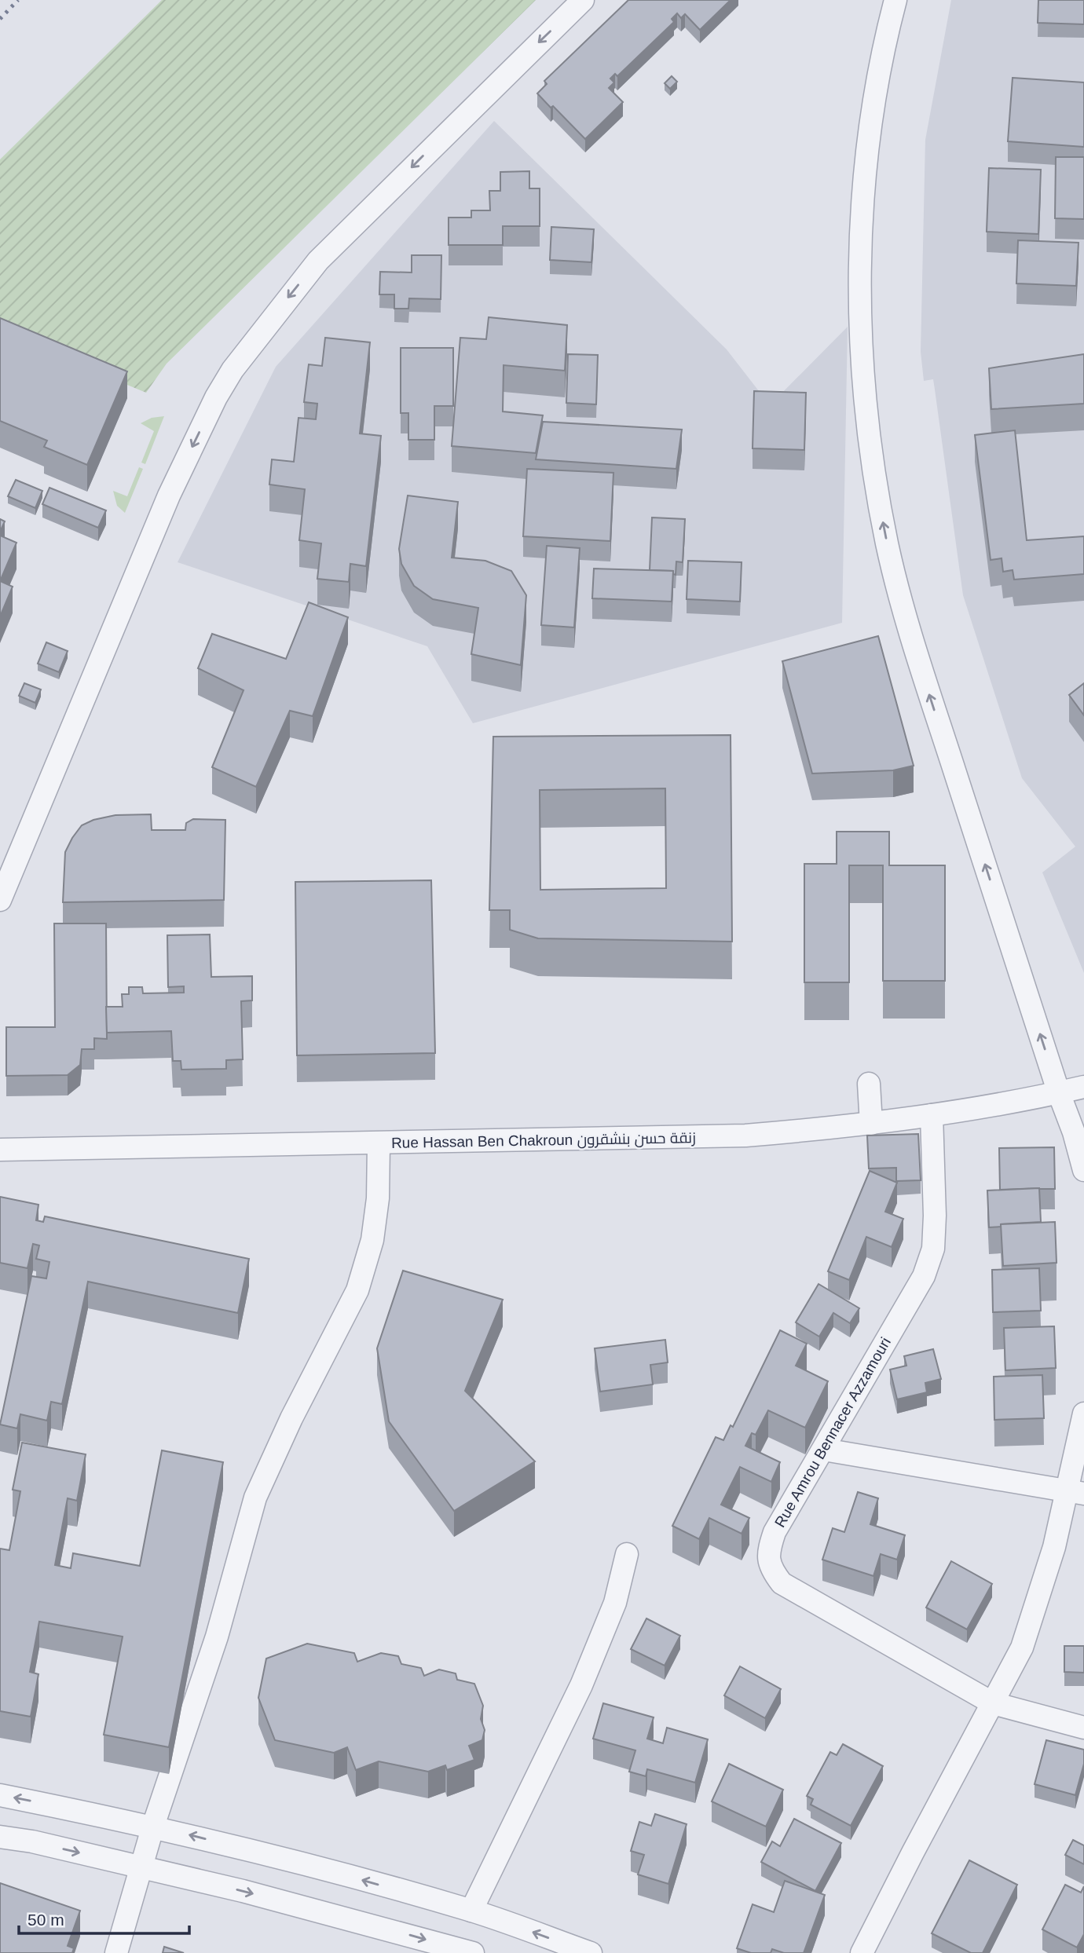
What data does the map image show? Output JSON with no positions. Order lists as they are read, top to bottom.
{
  "streets": {
    "street": ["Rue Hassan Ben Chakroun زنقة حسن بنشقرون", "Rue Amrou Bennacer Azzamouri"]
  },
  "crossings": [
    ["Rue Hassan Ben Chakroun زنقة حسن بنشقرون", "Rue Amrou Bennacer Azzamouri"]
  ],
  "scale_bar": "50 m"
}
